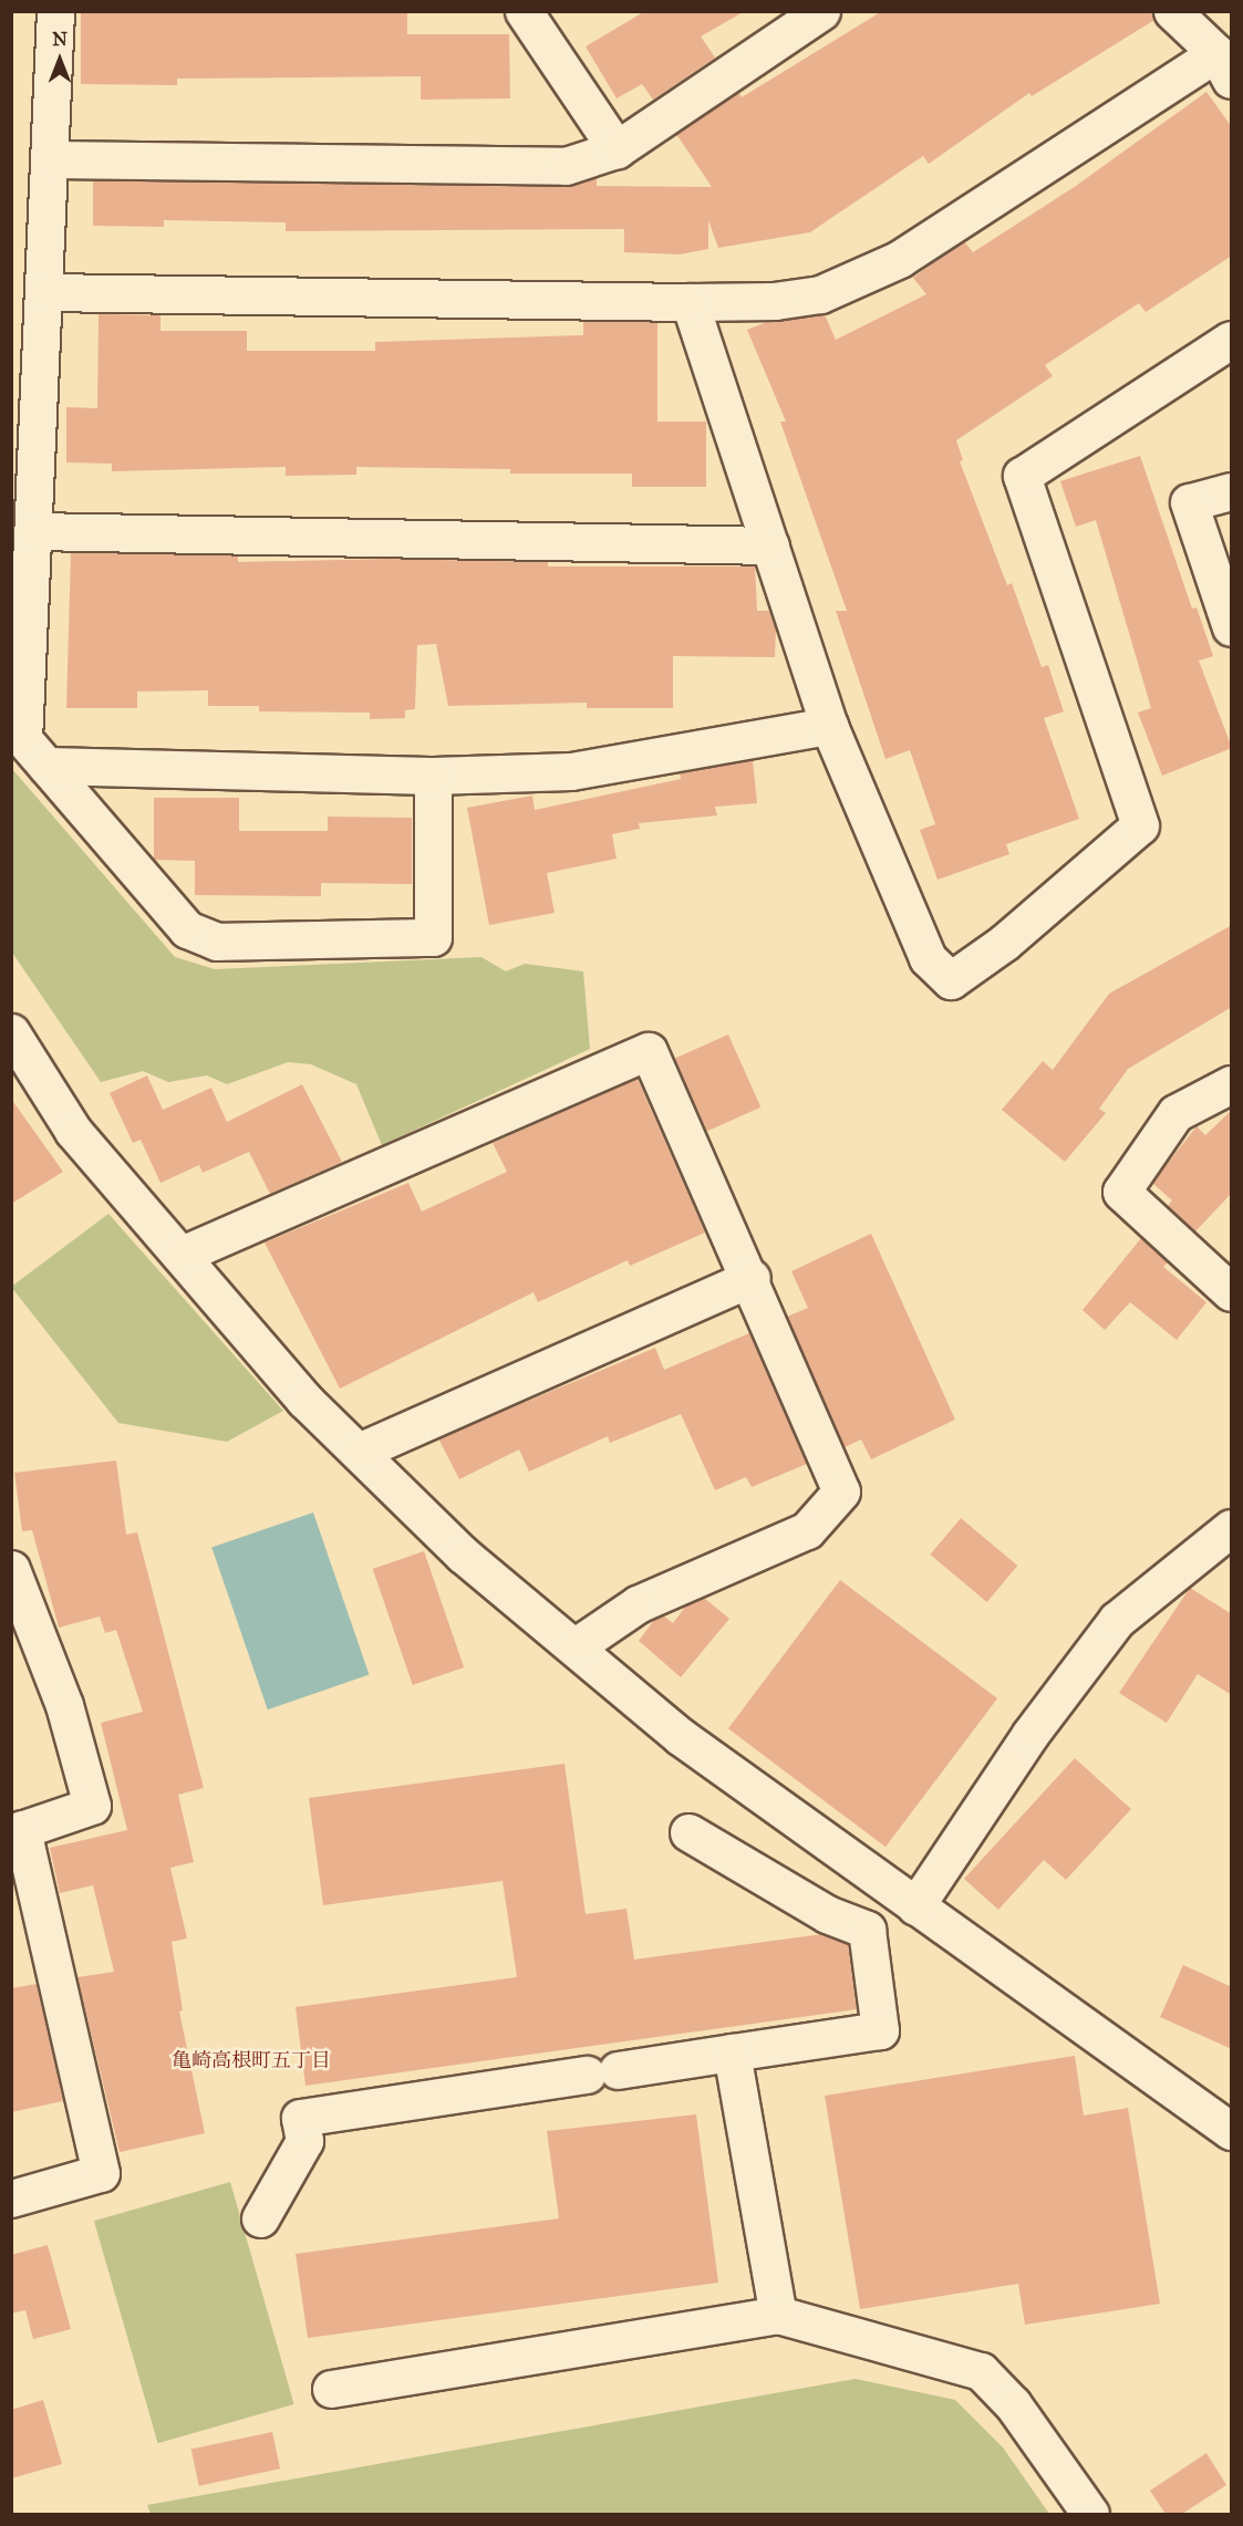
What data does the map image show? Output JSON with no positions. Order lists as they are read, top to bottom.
{
  "districts": ["亀崎高根町五丁目"],
  "north": "top"
}
